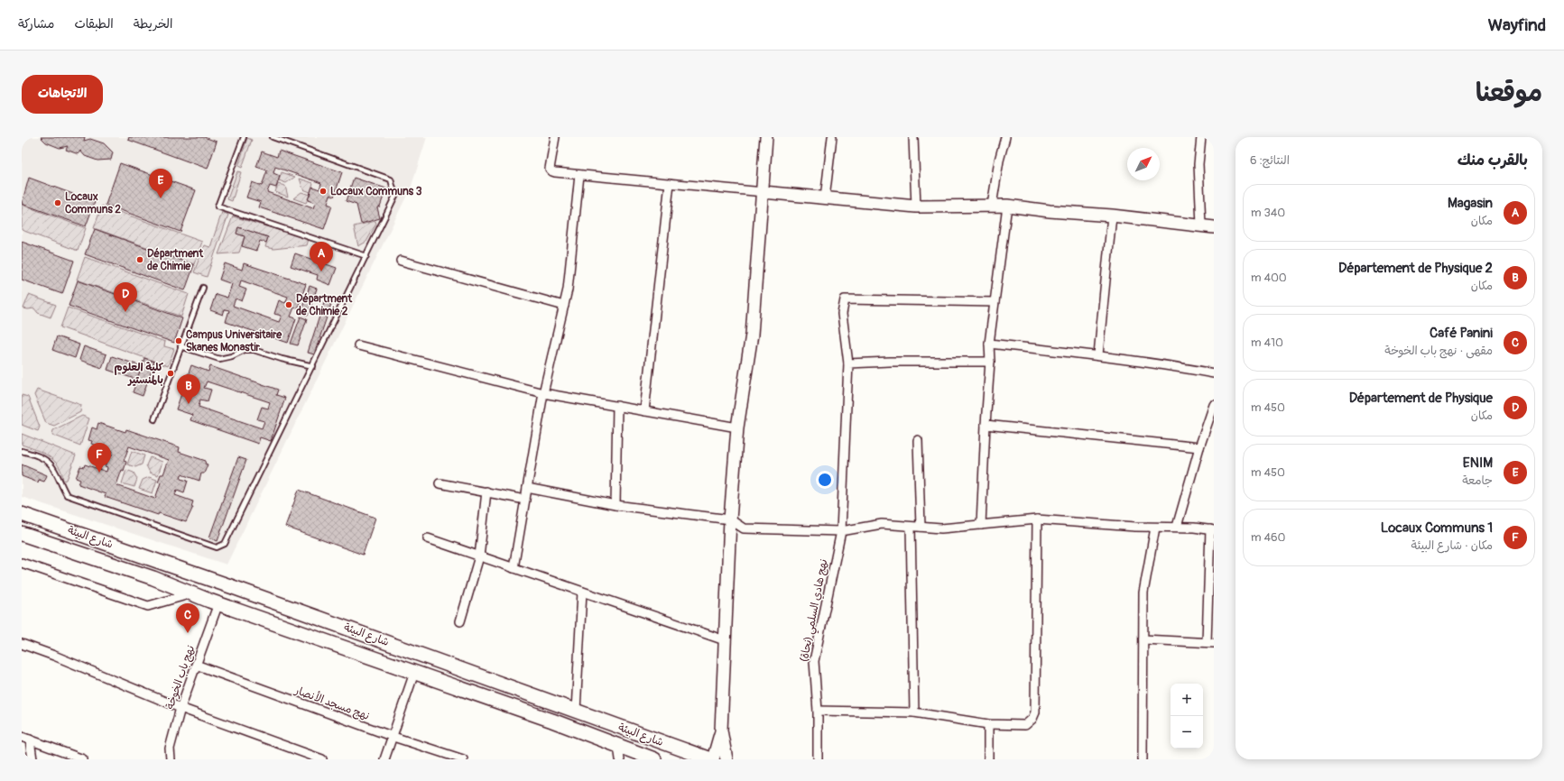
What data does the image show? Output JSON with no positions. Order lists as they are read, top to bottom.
{
  "streets": {
    "main road": ["شارع البيئة"],
    "street": ["نهج هادي السلمي (نحاة)", "نهج باب الخوخة", "نهج مسجد الأنصار"]
  },
  "crossings": [
    ["شارع البيئة", "نهج باب الخوخة"],
    ["نهج باب الخوخة", "نهج مسجد الأنصار"]
  ],
  "places": [
    "Locaux Communs 3",
    "Locaux Communs 2",
    "Départment de Chimie",
    "Départment de Chimie 2",
    "Campus Universitaire Skanes Monastir",
    "كلية العلوم بالمنستير"
  ],
  "north": "top right",
  "page": {
    "header": "Wayfind",
    "nav": ["الخريطة", "الطبقات", "مشاركة"],
    "title": "موقعنا",
    "buttons": "الاتجاهات",
    "heading": ["بالقرب منك", "النتائج: 6"],
    "pins": [
      "E",
      "A",
      "D",
      "B",
      "F",
      "C"
    ],
    "list": [
      {
        "mark": "A",
        "name": "Magasin",
        "note": "مكان",
        "value": "340 m"
      },
      {
        "mark": "B",
        "name": "Département de Physique 2",
        "note": "مكان",
        "value": "400 m"
      },
      {
        "mark": "C",
        "name": "Café Panini",
        "note": "مقهى · نهج باب الخوخة",
        "value": "410 m"
      },
      {
        "mark": "D",
        "name": "Département de Physique",
        "note": "مكان",
        "value": "450 m"
      },
      {
        "mark": "E",
        "name": "ENIM",
        "note": "جامعة",
        "value": "450 m"
      },
      {
        "mark": "F",
        "name": "Locaux Communs 1",
        "note": "مكان · شارع البيئة",
        "value": "460 m"
      }
    ],
    "map_buttons": ["+", "−"]
  }
}
